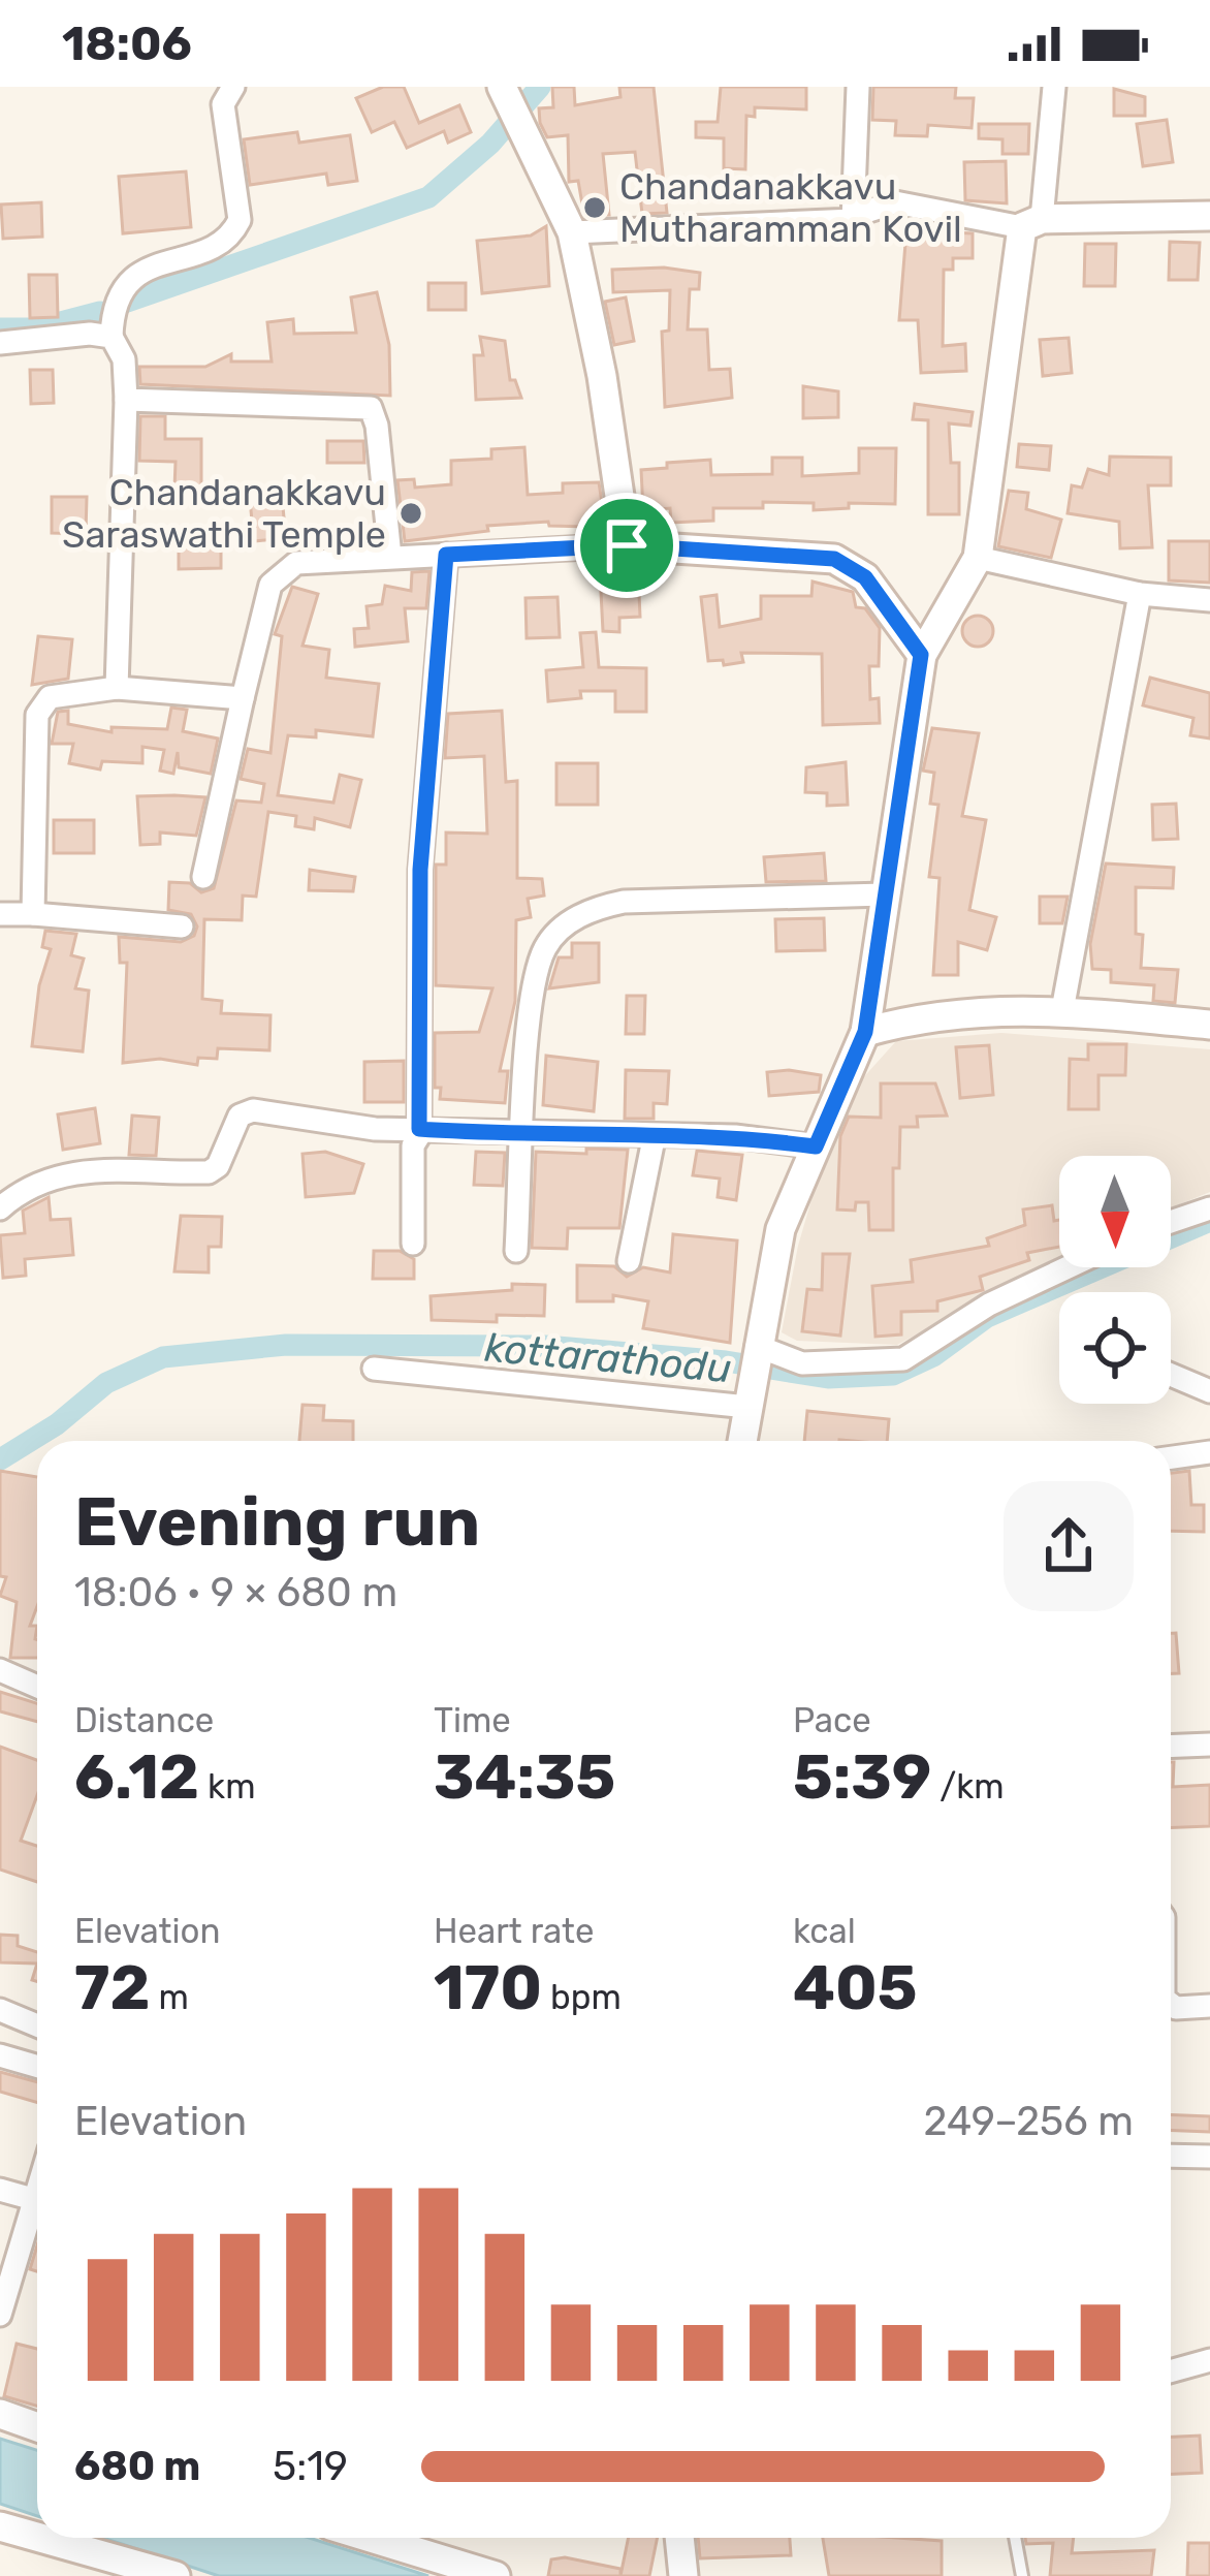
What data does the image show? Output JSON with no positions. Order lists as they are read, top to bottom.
{
  "water": ["kottarathodu"],
  "places": ["Chandanakkavu Mutharamman Kovil", "Chandanakkavu Saraswathi Temple"],
  "north": "bottom",
  "page": {
    "status": "18:06",
    "heading": ["Evening run", "18:06 · 9 × 680 m"],
    "stats": [
      ["Distance", "6.12 km"],
      ["Time", "34:35"],
      ["Pace", "5:39 /km"],
      ["Elevation", "72 m"],
      ["Heart rate", "170 bpm"],
      ["kcal", "405"]
    ],
    "chart": ["Elevation", "249–256 m"],
    "list": [
      {
        "name": "680 m",
        "note": "5:19"
      }
    ]
  }
}
